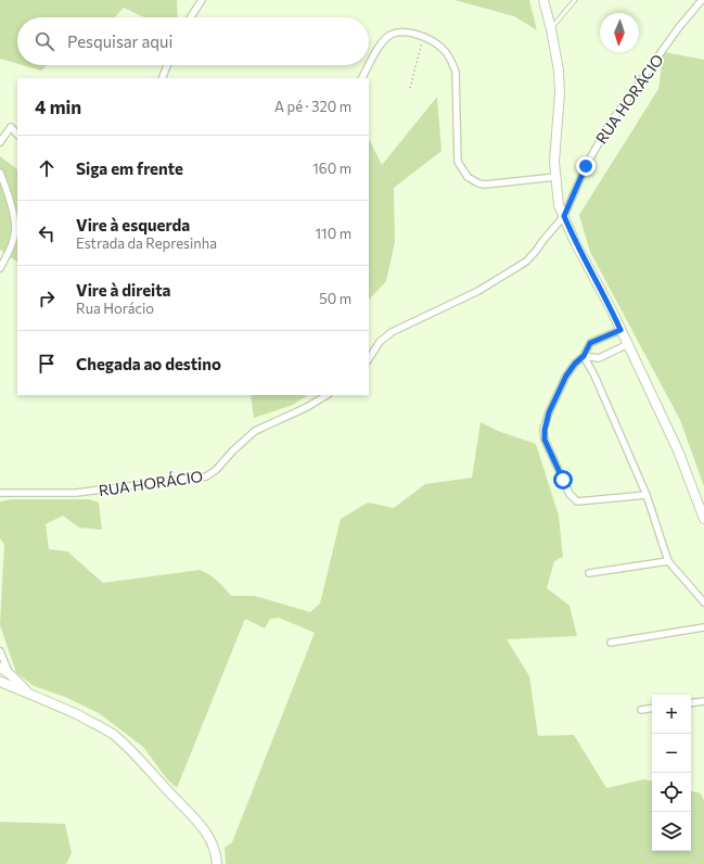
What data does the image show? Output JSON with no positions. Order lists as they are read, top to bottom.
{
  "streets": {
    "street": ["RUA HORÁCIO"]
  },
  "north": "bottom",
  "page": {
    "search": "Pesquisar aqui",
    "heading": ["4 min", "A pé · 320 m"],
    "list": [
      ["Siga em frente", "160 m"],
      ["Vire à esquerda", "Estrada da Represinha", "110 m"],
      ["Vire à direita", "Rua Horácio", "50 m"],
      "Chegada ao destino"
    ],
    "map_buttons": ["+", "−"]
  }
}
